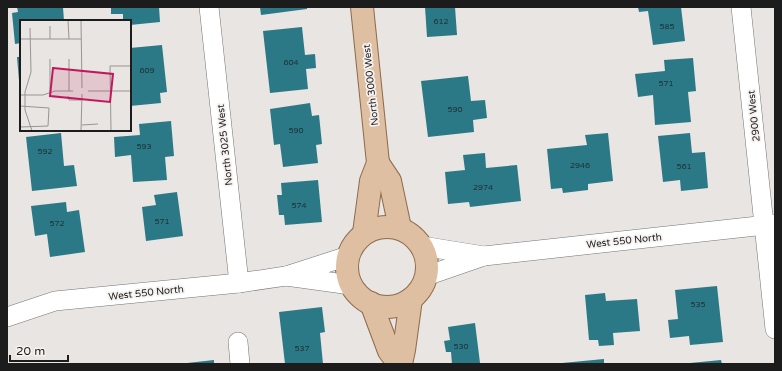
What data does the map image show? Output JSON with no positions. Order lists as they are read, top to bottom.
{
  "streets": {
    "main road": ["North 3000 West"],
    "street": ["2900 West", "North 3025 West", "West 550 North"]
  },
  "crossings": [
    ["North 3000 West", "West 550 North"],
    ["2900 West", "West 550 North"],
    ["North 3025 West", "West 550 North"]
  ],
  "house_numbers": [
    "612",
    "585",
    "604",
    "609",
    "571",
    "590",
    "590",
    "593",
    "592",
    "2946",
    "561",
    "2974",
    "574",
    "571",
    "572",
    "535",
    "530",
    "537"
  ],
  "scale_bar": "20 m"
}
